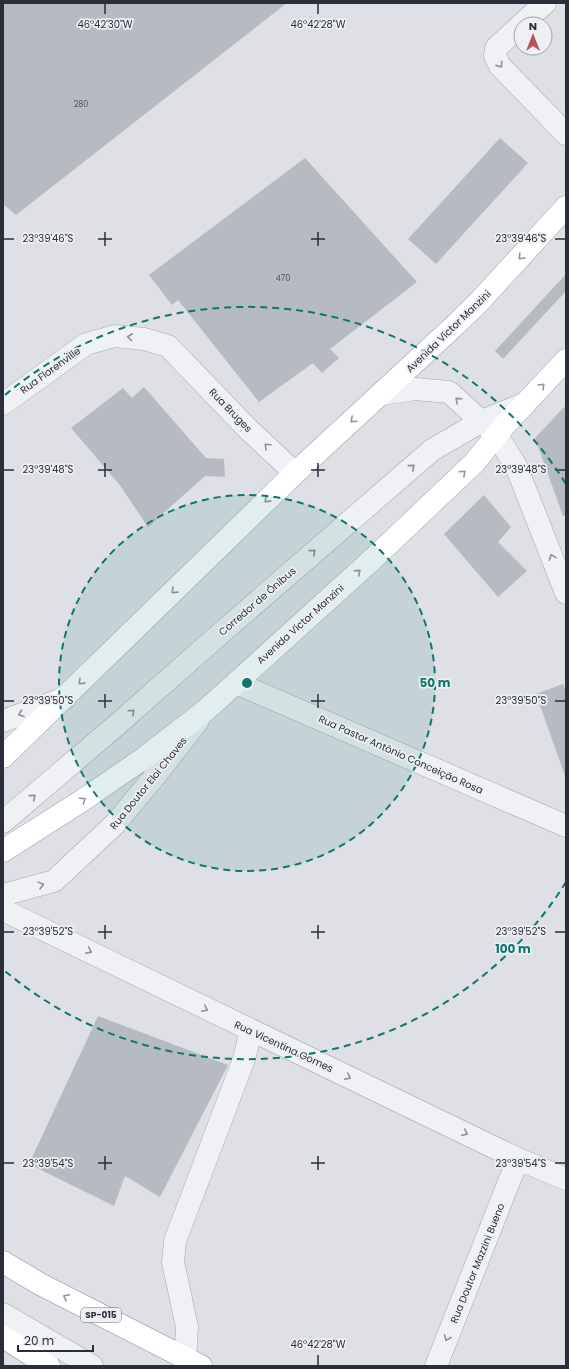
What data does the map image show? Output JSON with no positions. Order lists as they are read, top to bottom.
{
  "streets": {
    "main road": ["Avenida Víctor Manzini", "SP-015"],
    "street": [
      "Rua Florenville",
      "Rua Bruges",
      "Corredor de Ônibus",
      "Rua Pastor Antônio Conceição Rosa",
      "Rua Doutor Eloi Chaves",
      "Rua Vicentina Gomes",
      "Rua Doutor Mazzini Bueno"
    ]
  },
  "crossings": [
    ["Avenida Víctor Manzini", "Rua Bruges"],
    ["Avenida Víctor Manzini", "Corredor de Ônibus"],
    ["Avenida Víctor Manzini", "Rua Pastor Antônio Conceição Rosa"],
    ["Avenida Víctor Manzini", "Rua Doutor Eloi Chaves"],
    ["Rua Florenville", "Rua Bruges"],
    ["Rua Vicentina Gomes", "Rua Doutor Mazzini Bueno"]
  ],
  "one_way": [
    "Rua Florenville",
    "Rua Bruges",
    "Corredor de Ônibus",
    "Rua Doutor Eloi Chaves",
    "Rua Vicentina Gomes",
    "Rua Doutor Mazzini Bueno"
  ],
  "house_numbers": ["280", "470"],
  "scale_bar": "20 m",
  "north": "top",
  "coordinates": [
    "46°42'30\"W",
    "46°42'28\"W",
    "23°39'46\"S",
    "23°39'48\"S",
    "23°39'50\"S",
    "23°39'52\"S",
    "23°39'54\"S"
  ],
  "rings": ["50 m", "100 m"]
}
